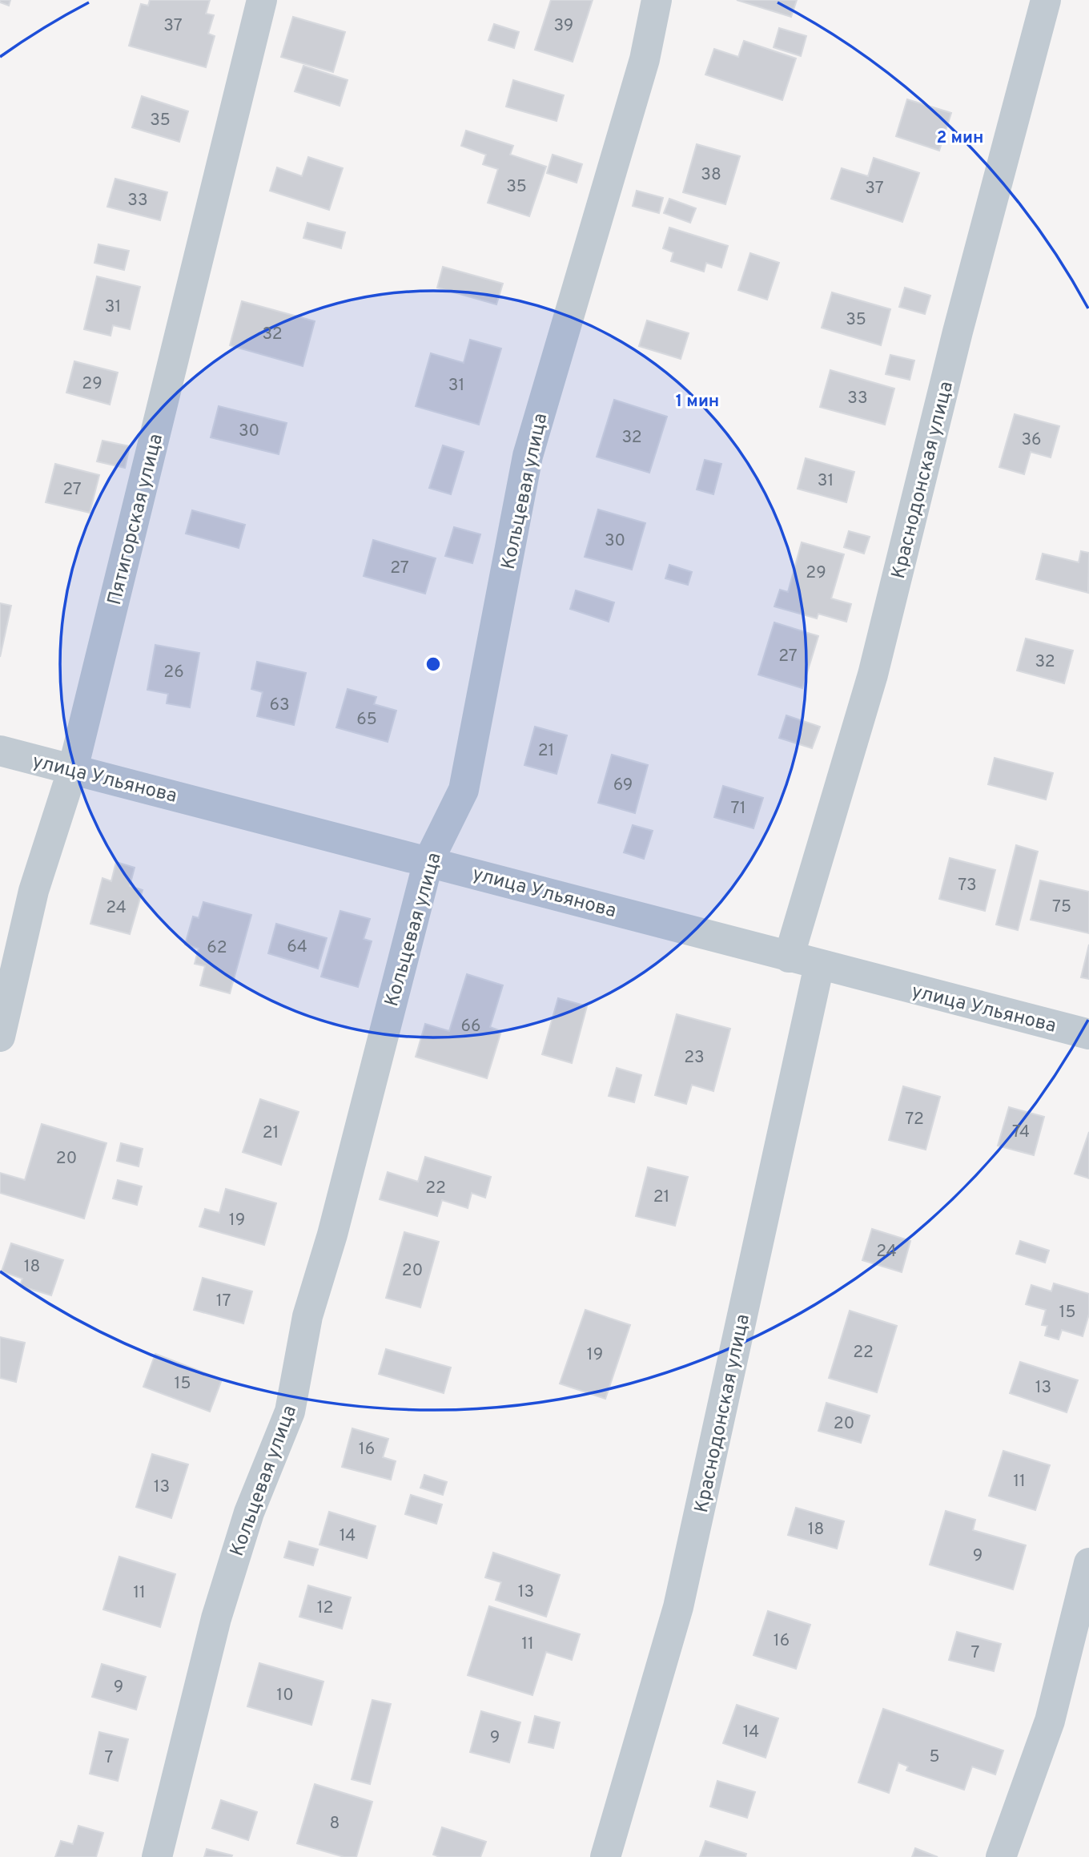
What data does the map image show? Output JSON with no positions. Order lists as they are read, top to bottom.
{
  "streets": {
    "street": [
      "Краснодонская улица",
      "Кольцевая улица",
      "Пятигорская улица",
      "улица Ульянова"
    ]
  },
  "crossings": [
    ["Краснодонская улица", "улица Ульянова"],
    ["Кольцевая улица", "улица Ульянова"],
    ["Пятигорская улица", "улица Ульянова"]
  ],
  "house_numbers": [
    "37",
    "39",
    "35",
    "38",
    "35",
    "37",
    "33",
    "31",
    "35",
    "32",
    "29",
    "31",
    "33",
    "30",
    "32",
    "36",
    "31",
    "27",
    "30",
    "27",
    "29",
    "27",
    "32",
    "26",
    "63",
    "65",
    "21",
    "69",
    "71",
    "73",
    "75",
    "24",
    "64",
    "62",
    "66",
    "23",
    "72",
    "74",
    "21",
    "20",
    "22",
    "21",
    "19",
    "24",
    "18",
    "20",
    "17",
    "15",
    "22",
    "19",
    "15",
    "13",
    "20",
    "16",
    "11",
    "13",
    "18",
    "14",
    "9",
    "13",
    "11",
    "12",
    "16",
    "11",
    "7",
    "9",
    "10",
    "14",
    "9",
    "5",
    "7",
    "8"
  ],
  "rings": ["2 мин", "1 мин"]
}
